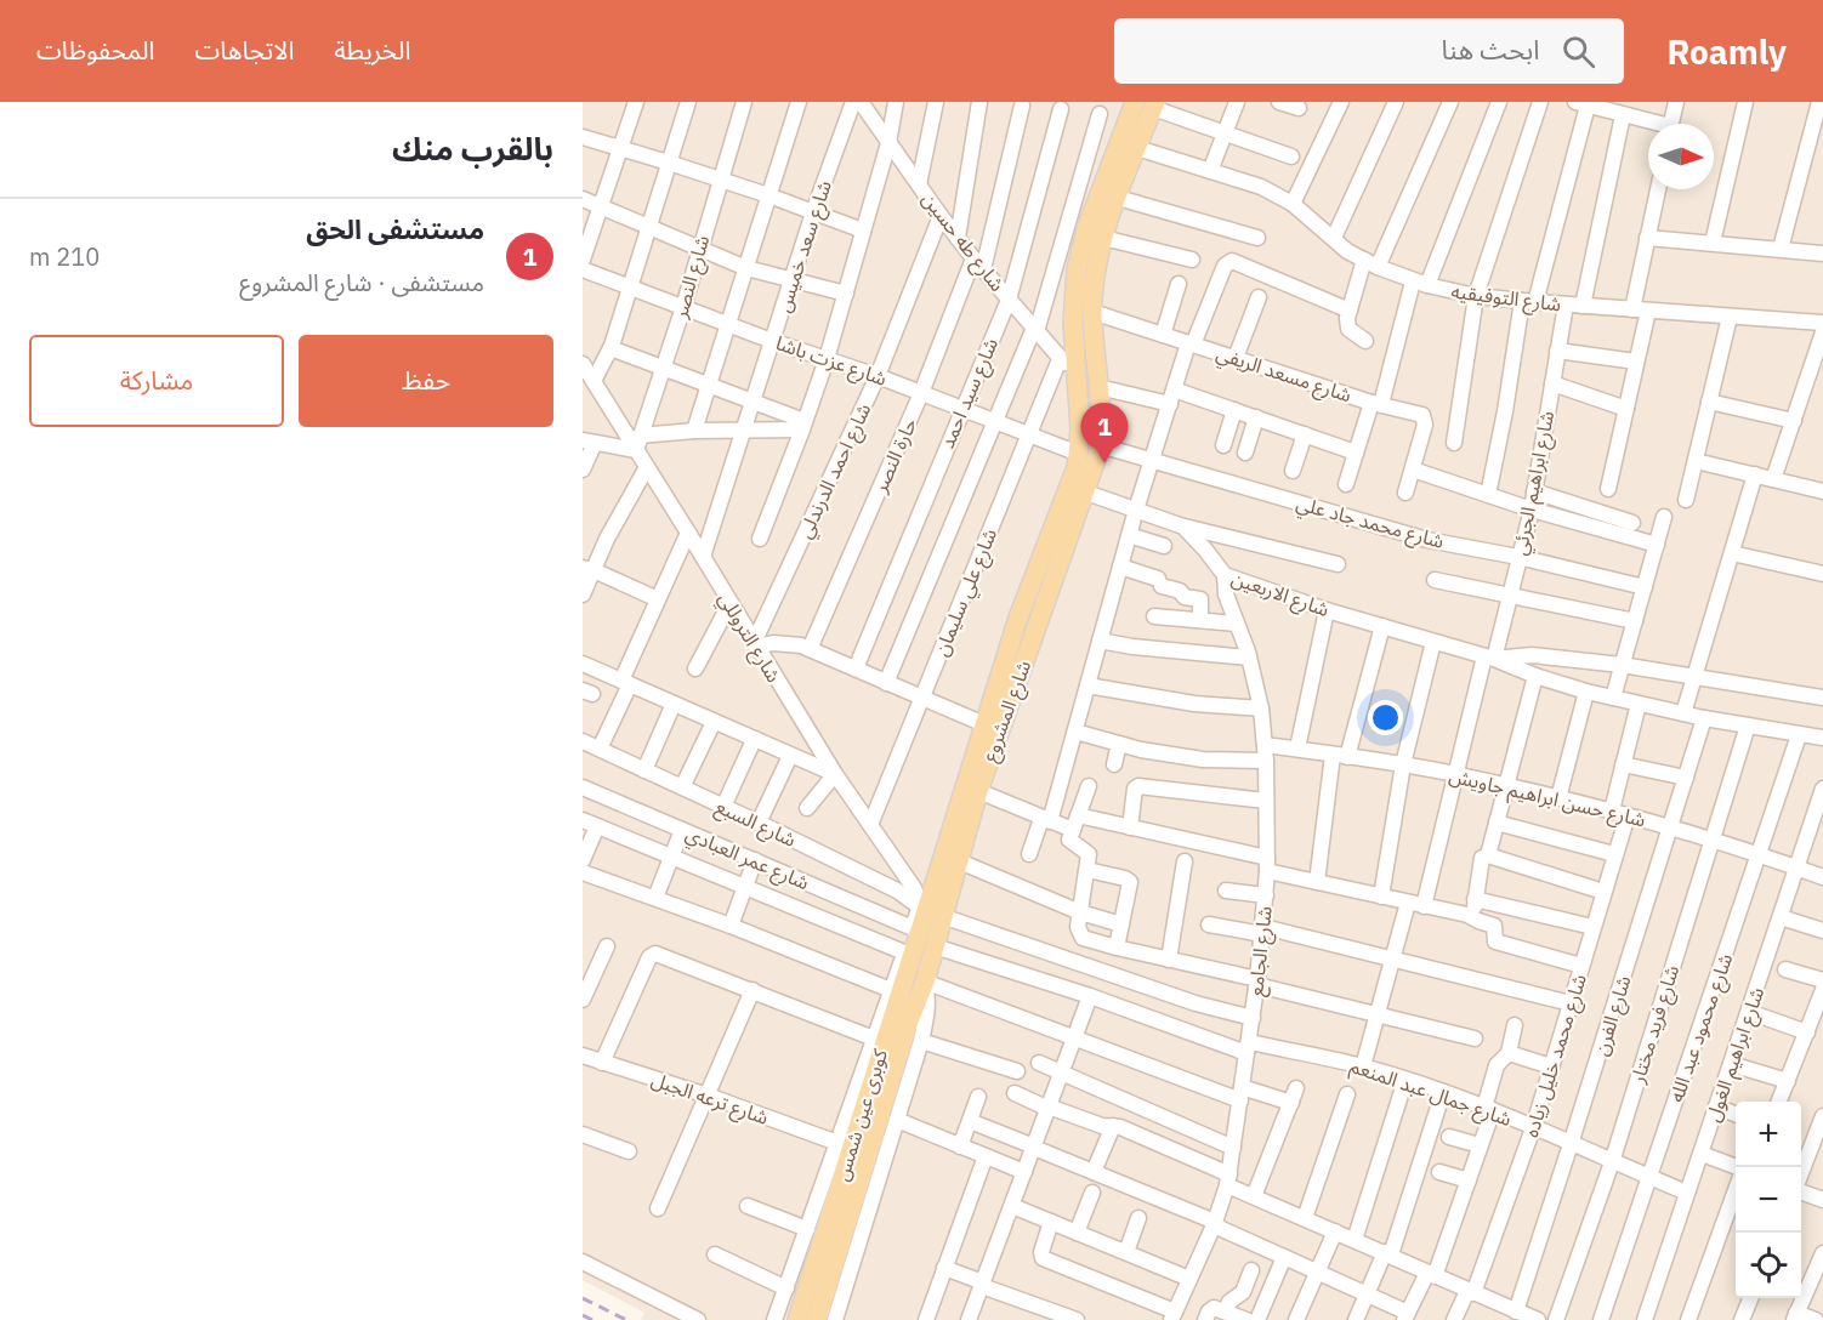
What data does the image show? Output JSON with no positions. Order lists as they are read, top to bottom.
{
  "streets": {
    "main road": ["شارع المشروع", "كوبرى عين شمس"],
    "street": [
      "شارع طه حسين",
      "شارع سعد خميس",
      "شارع النصر",
      "شارع التوفيقيه",
      "شارع عزت باشا",
      "شارع مسعد الريفي",
      "شارع سيد احمد",
      "حارة النصر",
      "شارع احمد الدرندلي",
      "شارع ابراهيم الجرئي",
      "شارع محمد جاد علي",
      "شارع علي سليمان",
      "شارع الاربعين",
      "شارع التروللي",
      "شارع حسن ابراهيم جاويش",
      "شارع السبع",
      "شارع عمر العبادي",
      "شارع الجامع",
      "شارع الفرن",
      "شارع فريد مختار",
      "شارع محمود عبد الله",
      "شارع ابراهيم الغول",
      "شارع محمد خليل زياده",
      "شارع جمال عبد المنعم",
      "شارع ترعه الجبل"
    ]
  },
  "crossings": [
    ["شارع طه حسين", "شارع سيد احمد"],
    ["شارع طه حسين", "حارة النصر"],
    ["شارع طه حسين", "شارع احمد الدرندلي"],
    ["شارع طه حسين", "شارع علي سليمان"],
    ["شارع طه حسين", "شارع المشروع"],
    ["شارع سعد خميس", "شارع عزت باشا"],
    ["شارع سعد خميس", "شارع التروللي"],
    ["شارع النصر", "شارع عزت باشا"],
    ["شارع النصر", "شارع التروللي"],
    ["شارع التوفيقيه", "شارع ابراهيم الجرئي"],
    ["شارع التوفيقيه", "شارع المشروع"],
    ["شارع عزت باشا", "شارع سيد احمد"],
    ["شارع عزت باشا", "حارة النصر"],
    ["شارع عزت باشا", "شارع احمد الدرندلي"],
    ["شارع عزت باشا", "شارع علي سليمان"],
    ["شارع عزت باشا", "شارع المشروع"],
    ["شارع مسعد الريفي", "شارع المشروع"],
    ["شارع احمد الدرندلي", "شارع التروللي"],
    ["شارع ابراهيم الجرئي", "شارع محمد جاد علي"],
    ["شارع ابراهيم الجرئي", "شارع الاربعين"],
    ["شارع ابراهيم الجرئي", "شارع حسن ابراهيم جاويش"],
    ["شارع محمد جاد علي", "شارع المشروع"],
    ["شارع علي سليمان", "شارع التروللي"],
    ["شارع الاربعين", "شارع المشروع"],
    ["شارع الاربعين", "شارع الجامع"],
    ["شارع الاربعين", "شارع الفرن"],
    ["شارع الاربعين", "شارع فريد مختار"],
    ["شارع الاربعين", "شارع محمود عبد الله"],
    ["شارع التروللي", "شارع المشروع"],
    ["شارع التروللي", "شارع السبع"],
    ["شارع التروللي", "كوبرى عين شمس"],
    ["شارع المشروع", "شارع السبع"],
    ["شارع المشروع", "شارع عمر العبادي"],
    ["شارع المشروع", "شارع جمال عبد المنعم"],
    ["شارع المشروع", "شارع ترعه الجبل"],
    ["شارع المشروع", "كوبرى عين شمس"],
    ["شارع حسن ابراهيم جاويش", "شارع الجامع"],
    ["شارع حسن ابراهيم جاويش", "شارع الفرن"],
    ["شارع حسن ابراهيم جاويش", "شارع فريد مختار"],
    ["شارع حسن ابراهيم جاويش", "شارع محمود عبد الله"],
    ["شارع حسن ابراهيم جاويش", "شارع ابراهيم الغول"],
    ["شارع حسن ابراهيم جاويش", "شارع محمد خليل زياده"],
    ["شارع السبع", "شارع الجامع"],
    ["شارع السبع", "كوبرى عين شمس"],
    ["شارع الجامع", "شارع جمال عبد المنعم"],
    ["شارع الفرن", "شارع جمال عبد المنعم"],
    ["شارع فريد مختار", "شارع جمال عبد المنعم"],
    ["شارع محمود عبد الله", "شارع جمال عبد المنعم"],
    ["شارع ابراهيم الغول", "شارع جمال عبد المنعم"],
    ["شارع محمد خليل زياده", "شارع جمال عبد المنعم"]
  ],
  "north": "right",
  "page": {
    "header": "Roamly",
    "search": "ابحث هنا",
    "nav": ["الخريطة", "الاتجاهات", "المحفوظات"],
    "heading": "بالقرب منك",
    "list": [
      {
        "mark": "1",
        "name": "مستشفى الحق",
        "note": "مستشفى · شارع المشروع",
        "value": "210 m"
      }
    ],
    "buttons": ["حفظ", "مشاركة"],
    "pins": "1",
    "map_buttons": ["+", "−"]
  }
}
